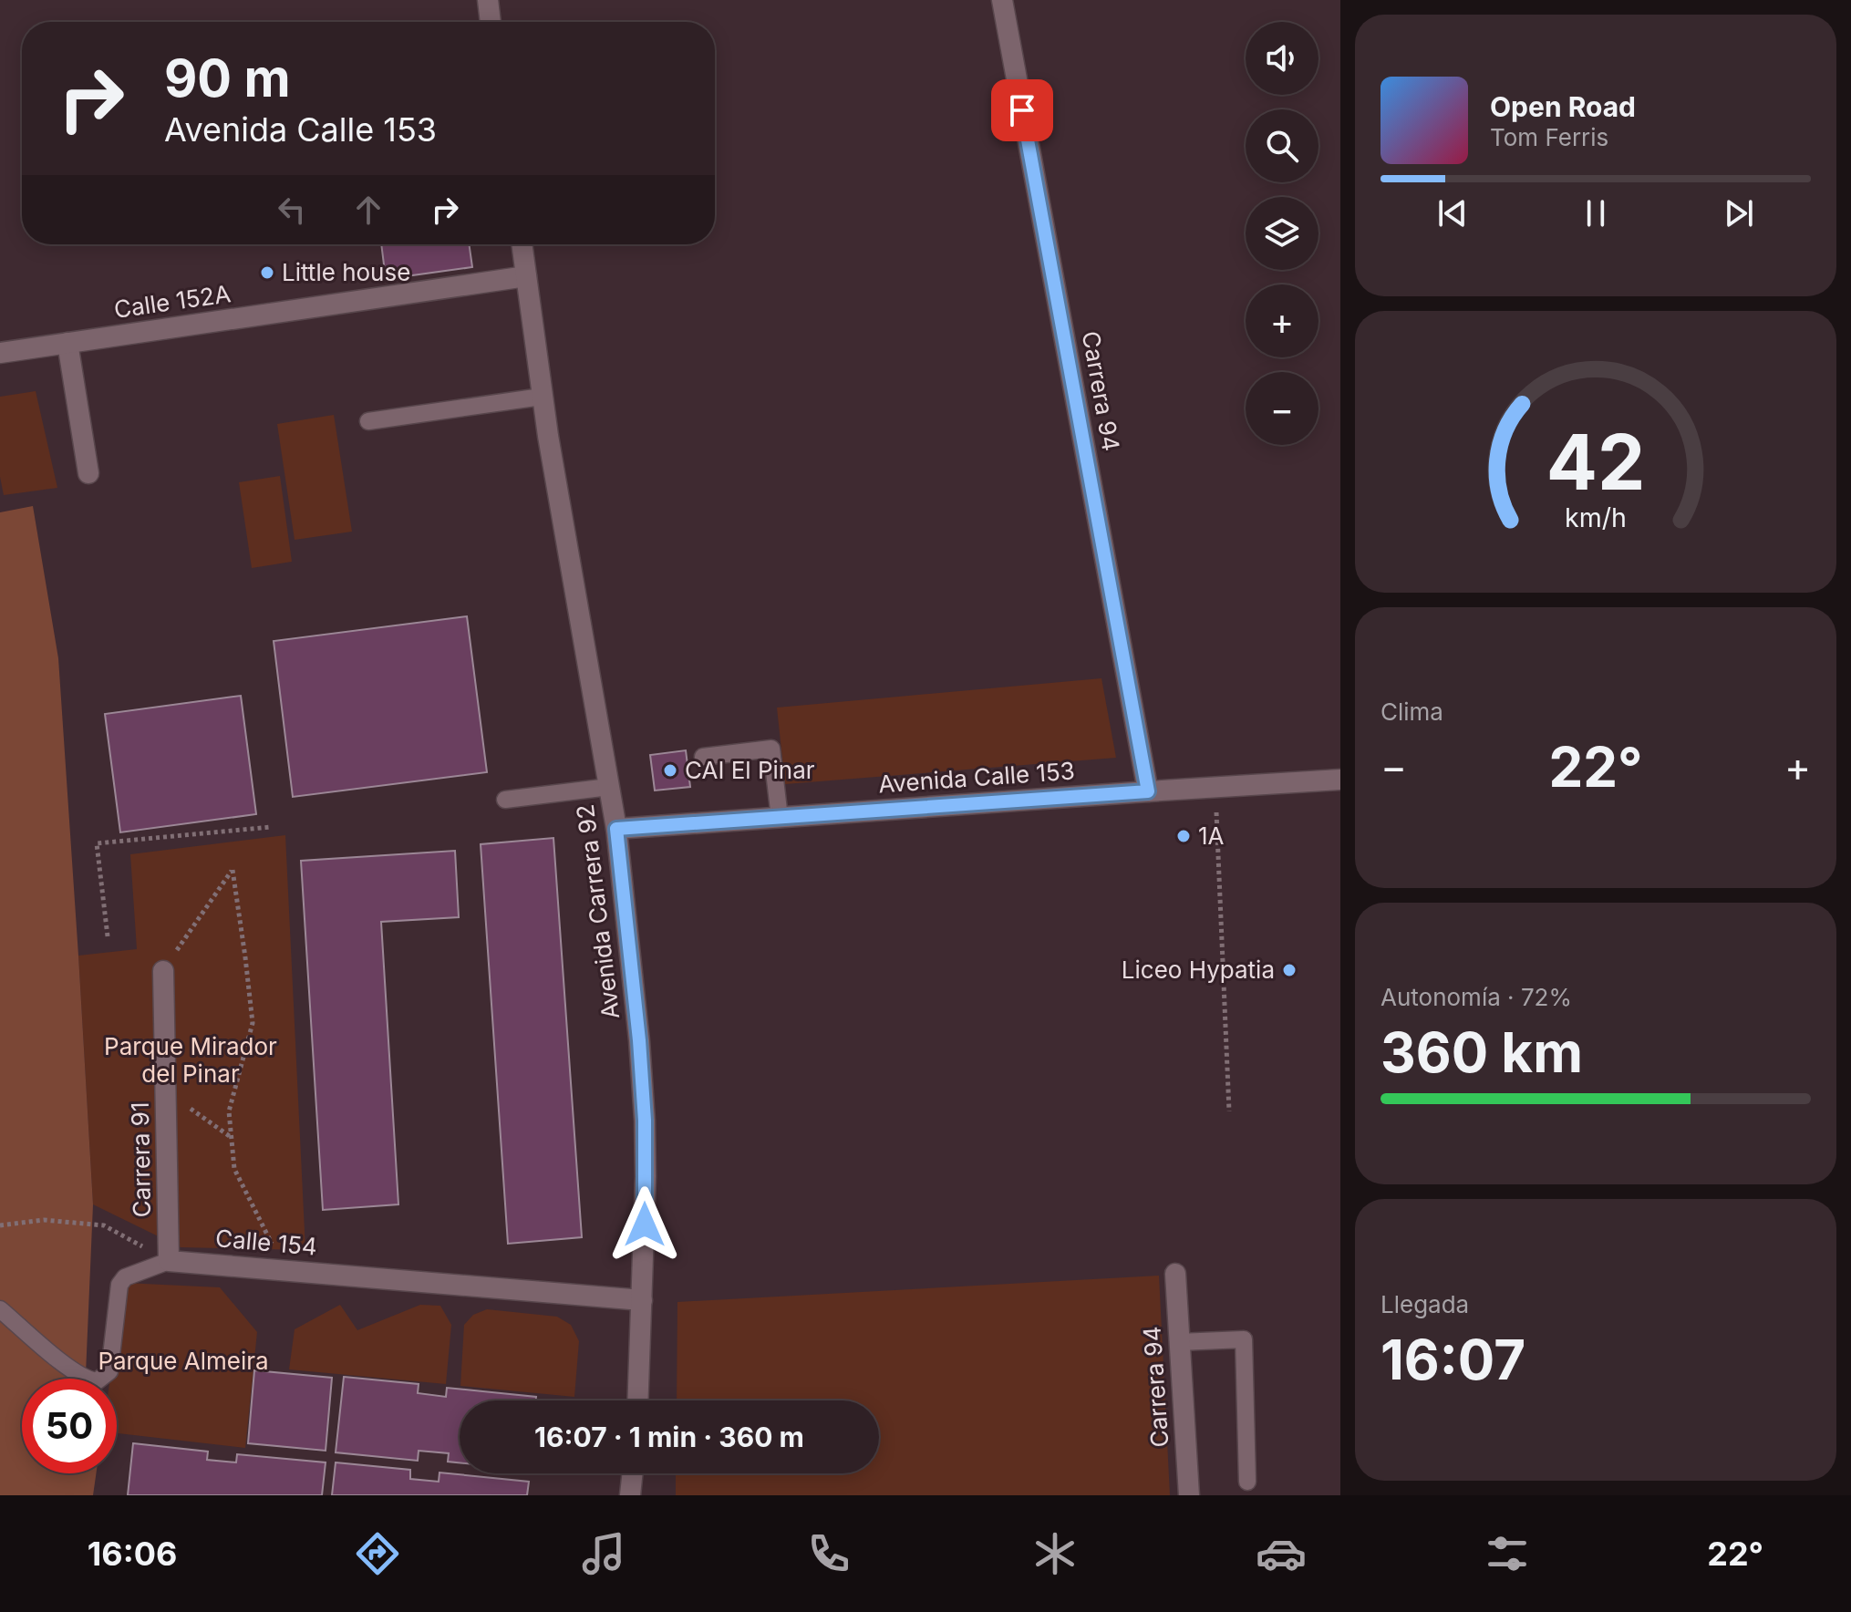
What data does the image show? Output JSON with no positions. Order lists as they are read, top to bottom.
{
  "streets": {
    "street": [
      "Calle 152A",
      "Carrera 94",
      "Avenida Calle 153",
      "Avenida Carrera 92",
      "Carrera 91",
      "Calle 154"
    ]
  },
  "crossings": [
    ["Calle 152A", "Avenida Carrera 92"],
    ["Carrera 94", "Avenida Calle 153"],
    ["Avenida Calle 153", "Avenida Carrera 92"],
    ["Avenida Carrera 92", "Calle 154"],
    ["Carrera 91", "Calle 154"]
  ],
  "parks": ["Parque Mirador del Pinar", "Parque Almeira"],
  "places": [
    "Little house",
    "CAI El Pinar",
    "1A",
    "Liceo Hypatia"
  ],
  "page": {
    "map_buttons": ["+", "−"],
    "turn": ["90 m", "Avenida Calle 153"],
    "song": ["Open Road", "Tom Ferris"],
    "tile": [
      "Clima",
      ["Autonomía · 72%", "360 km"],
      ["Llegada", "16:07"]
    ],
    "heat": ["−", "22°", "+"],
    "limit": "50",
    "trip": "16:07 · 1 min · 360 m",
    "tabs": ["16:06", "22°"],
    "gauge": ["42", "km/h"]
  }
}
